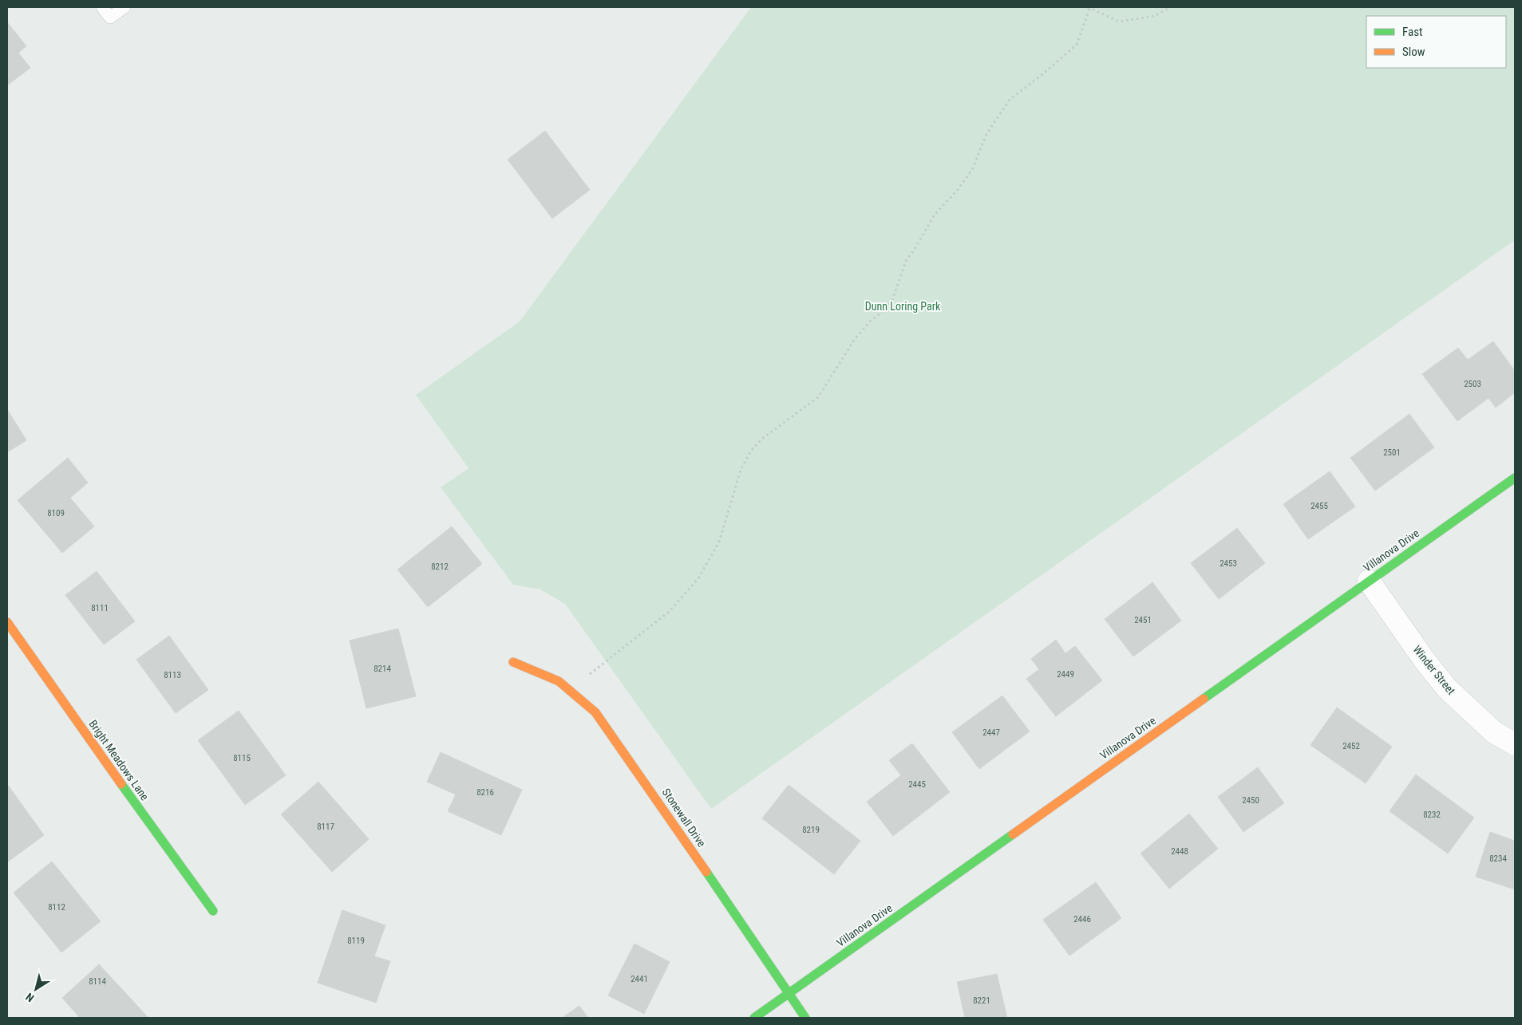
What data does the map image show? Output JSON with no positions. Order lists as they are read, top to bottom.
{
  "streets": {
    "street": [
      "Villanova Drive",
      "Winder Street",
      "Bright Meadows Lane",
      "Stonewall Drive"
    ]
  },
  "crossings": [
    ["Villanova Drive", "Winder Street"],
    ["Villanova Drive", "Stonewall Drive"]
  ],
  "parks": ["Dunn Loring Park"],
  "house_numbers": [
    "2503",
    "2501",
    "2455",
    "8109",
    "2453",
    "8212",
    "8111",
    "2451",
    "8214",
    "2449",
    "8113",
    "2447",
    "2452",
    "8115",
    "2445",
    "8216",
    "2450",
    "8232",
    "8117",
    "8219",
    "2448",
    "8234",
    "8112",
    "2446",
    "8119",
    "2441",
    "8114",
    "8221"
  ],
  "legend": ["Fast", "Slow"],
  "north": "bottom left"
}
